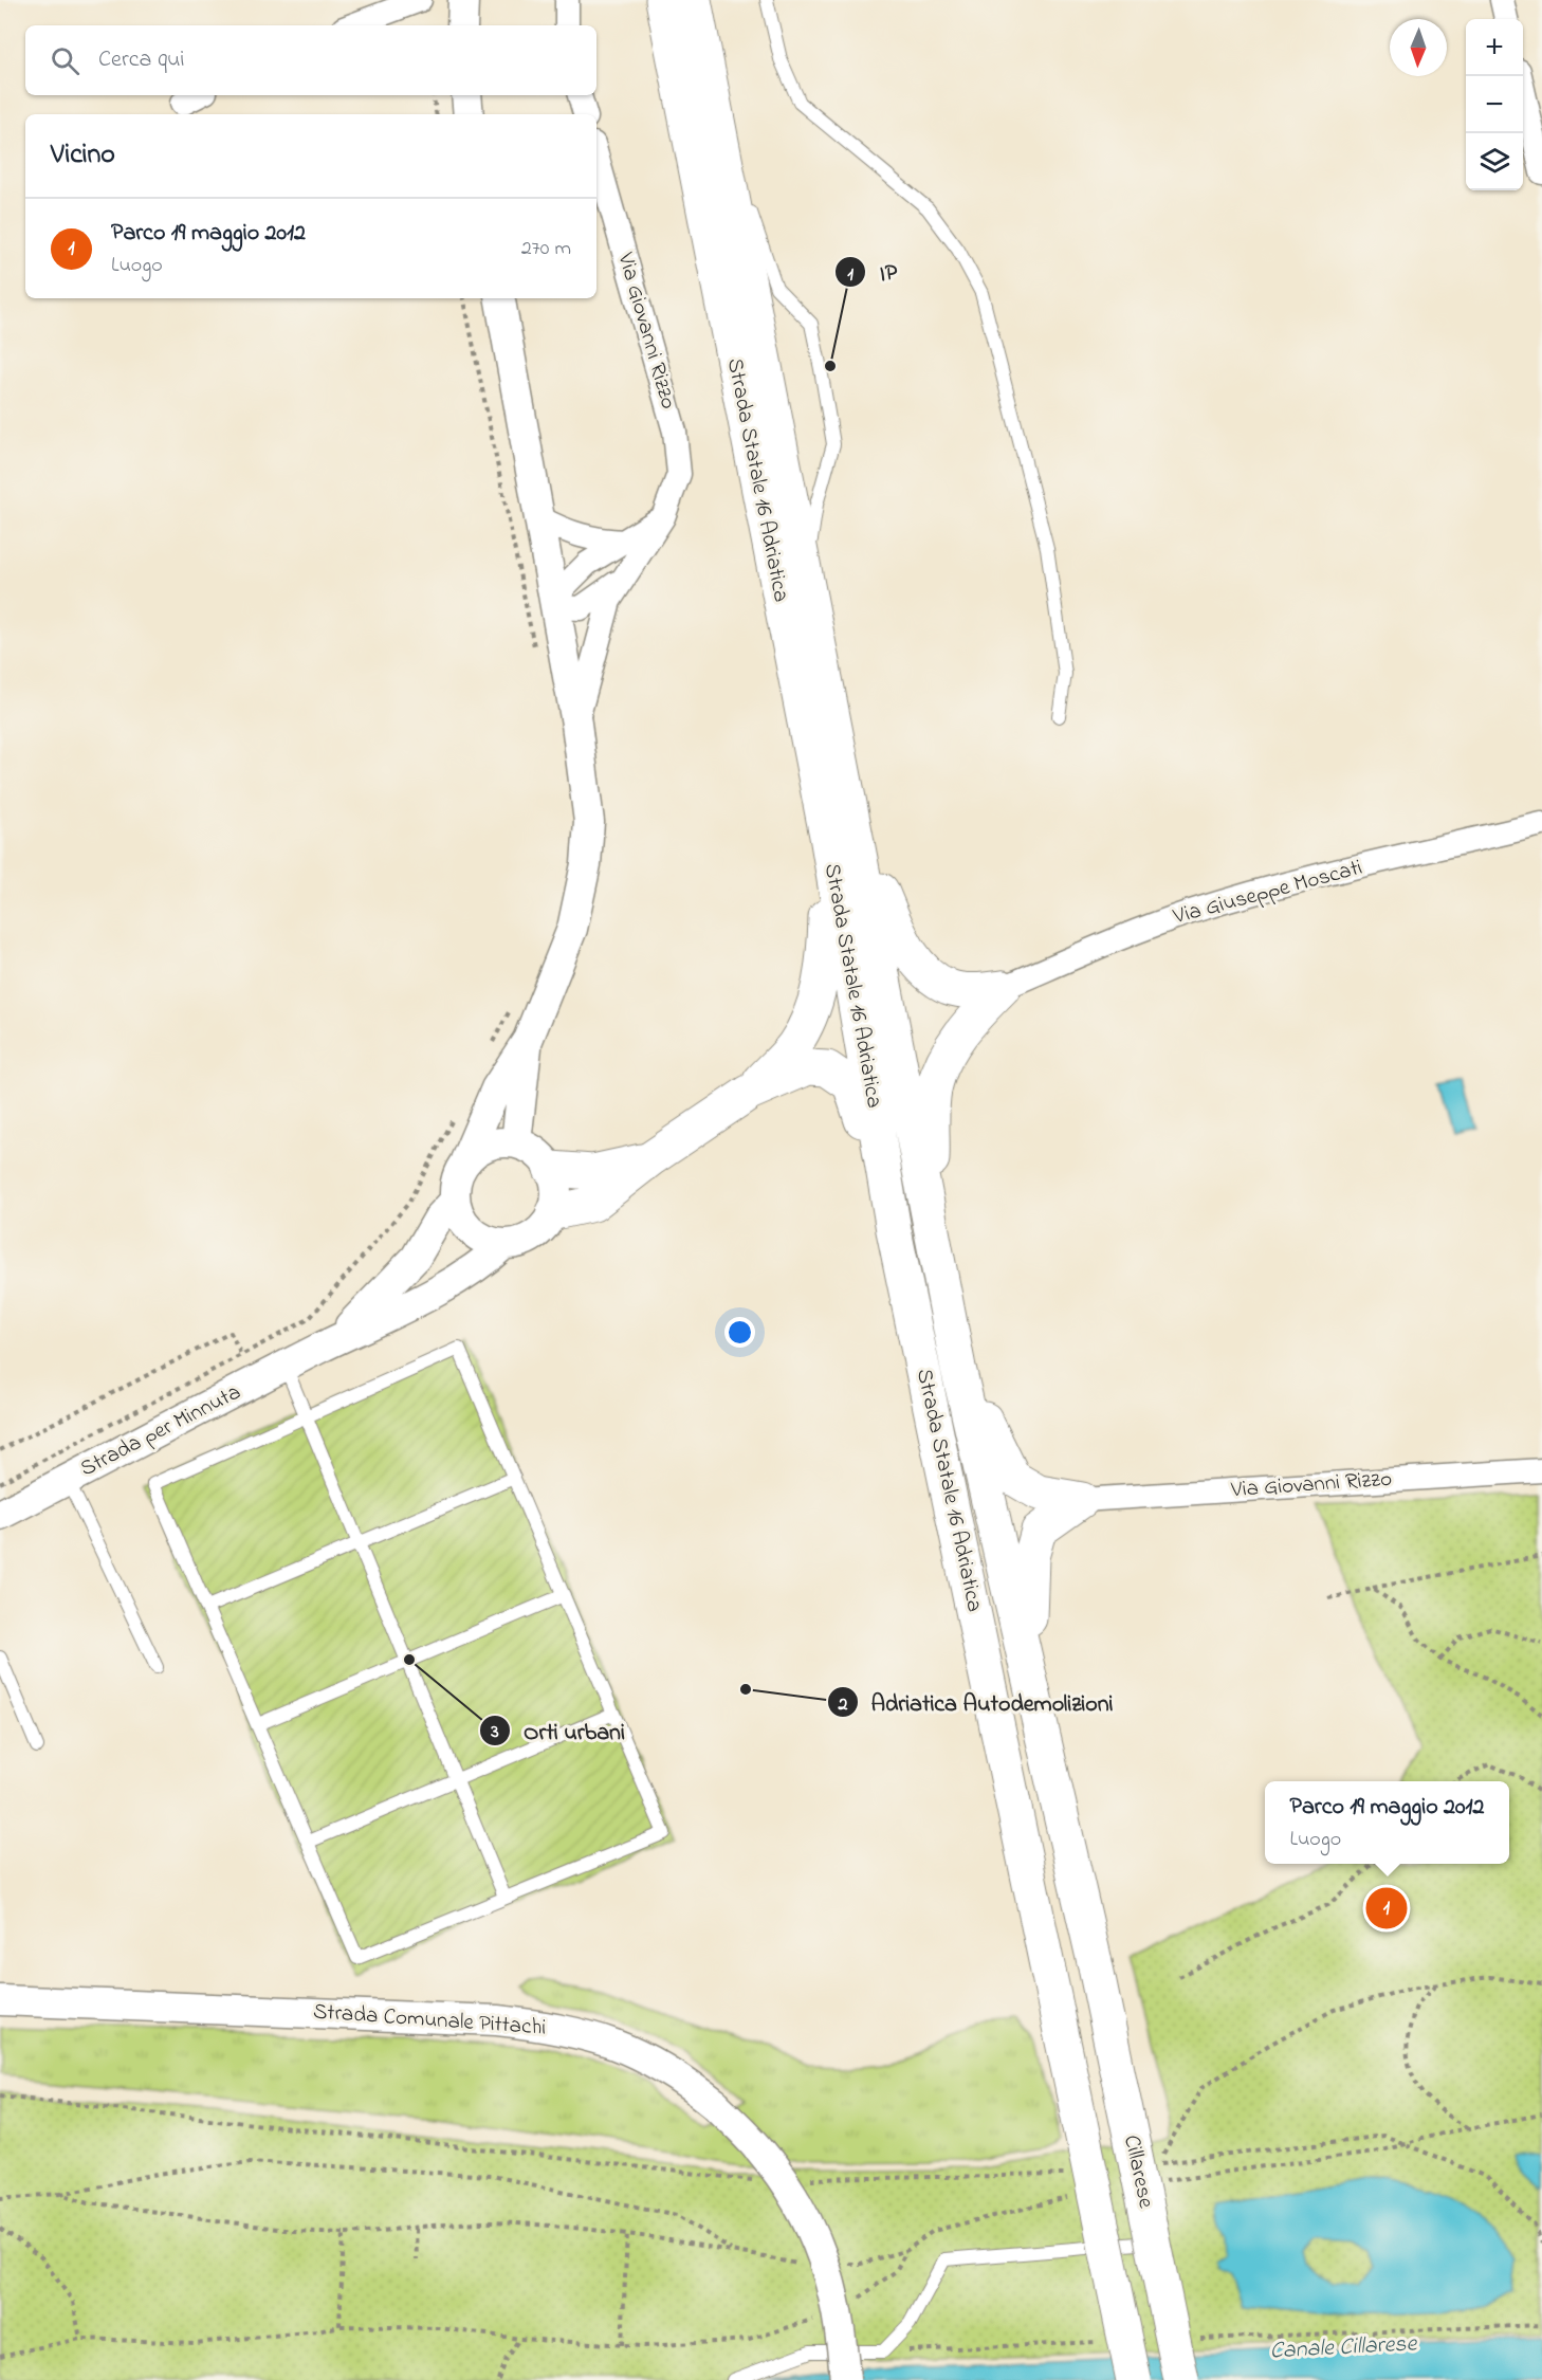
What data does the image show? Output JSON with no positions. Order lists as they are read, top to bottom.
{
  "streets": {
    "highway": ["Strada Statale 16 Adriatica", "Cillarese"],
    "street": [
      "Via Giovanni Rizzo",
      "Via Giuseppe Moscati",
      "Strada per Minnuta",
      "Strada Comunale Pittachi"
    ]
  },
  "crossings": [
    ["Strada Statale 16 Adriatica", "Cillarese"]
  ],
  "water": ["Canale Cillarese"],
  "places": ["IP", "Orti urbani", "Adriatica Autodemolizioni"],
  "north": "bottom",
  "page": {
    "map_buttons": ["+", "−"],
    "search": "Cerca qui",
    "heading": "Vicino",
    "list": [
      {
        "mark": "1",
        "name": "Parco 19 maggio 2012",
        "note": "Luogo",
        "value": "270 m"
      }
    ],
    "popup": ["Parco 19 maggio 2012", "Luogo"],
    "pins": "1"
  }
}
